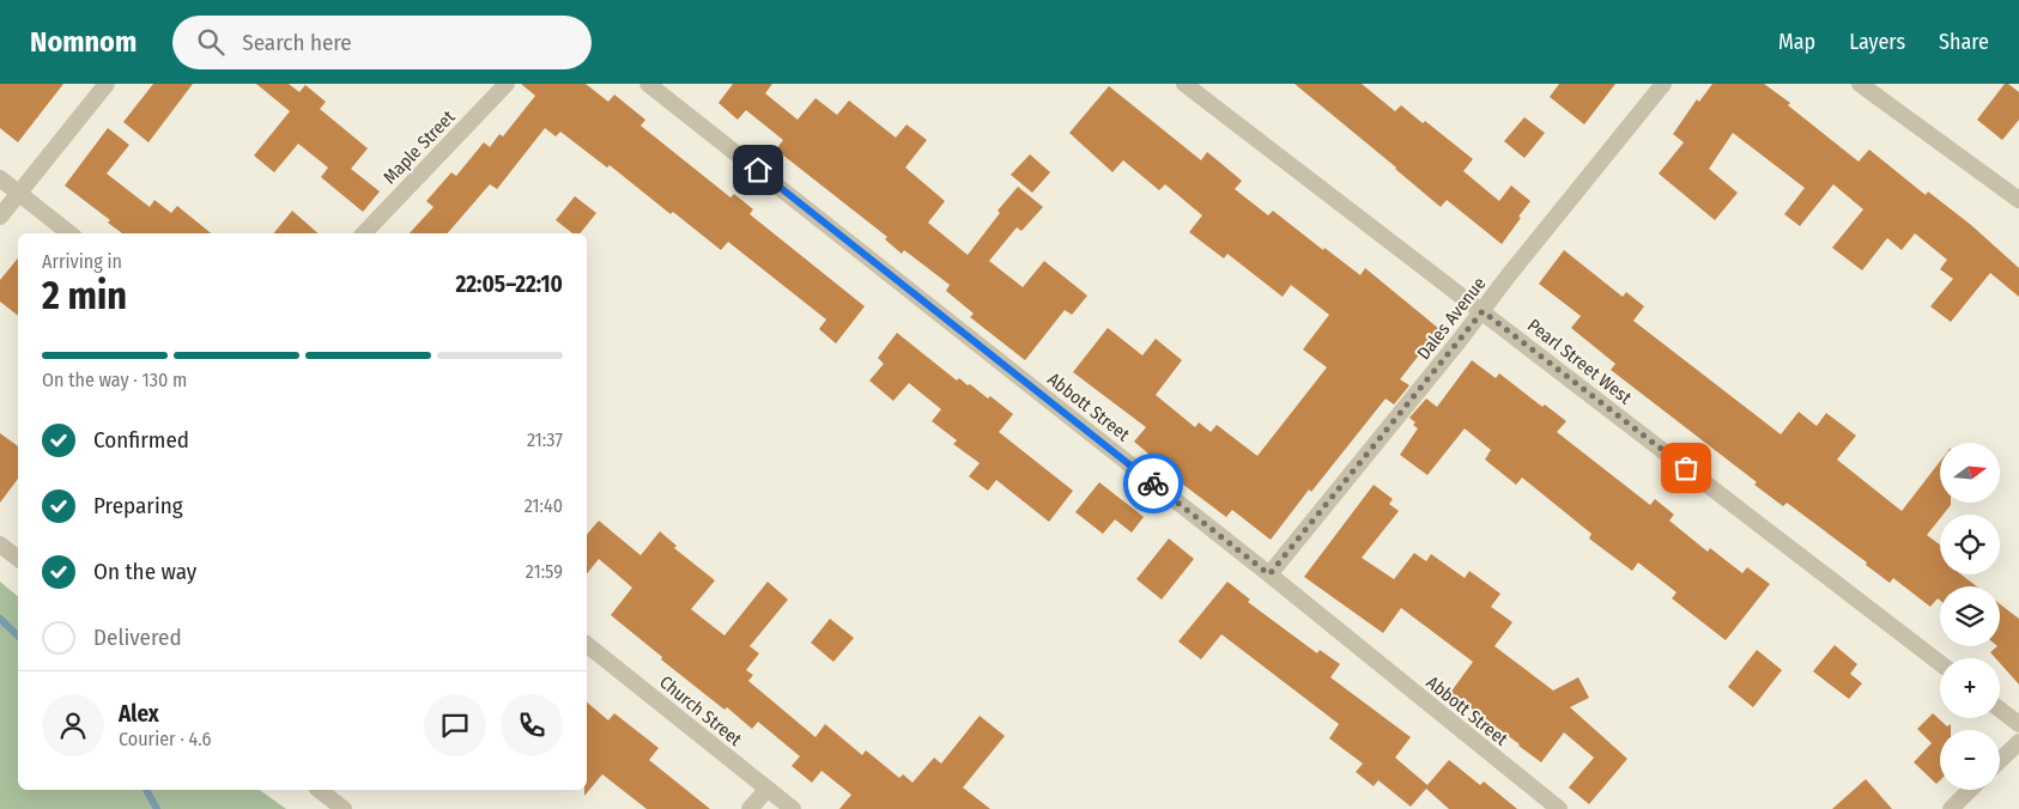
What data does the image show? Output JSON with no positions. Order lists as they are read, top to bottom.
{
  "streets": {
    "street": [
      "Maple Street",
      "Dales Avenue",
      "Pearl Street West",
      "Abbott Street",
      "Church Street"
    ]
  },
  "crossings": [
    ["Dales Avenue", "Pearl Street West"],
    ["Dales Avenue", "Abbott Street"]
  ],
  "north": "right",
  "page": {
    "header": "Nomnom",
    "search": "Search here",
    "nav": ["Map", "Layers", "Share"],
    "heading": ["2 min", "Arriving in", "22:05–22:10"],
    "panel": ["Alex", "Courier · 4.6"],
    "bar": "On the way · 130 m",
    "list": [
      ["Confirmed", "21:37"],
      ["Preparing", "21:40"],
      ["On the way", "21:59"],
      "Delivered"
    ],
    "map_buttons": ["+", "−"]
  }
}
